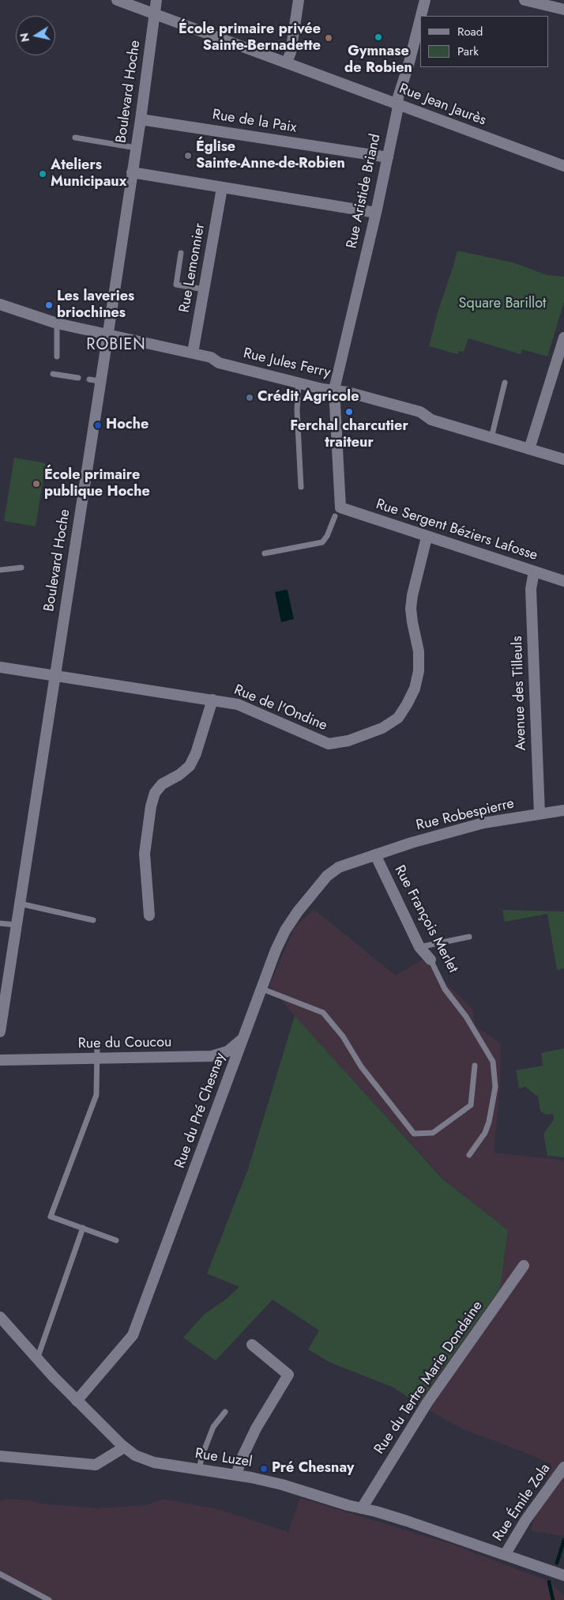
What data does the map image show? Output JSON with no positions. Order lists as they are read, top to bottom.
{
  "streets": {
    "street": [
      "Boulevard Hoche",
      "Rue Jean Jaurès",
      "Rue de la Paix",
      "Rue Aristide Briand",
      "Rue Lemonnier",
      "Rue Jules Ferry",
      "Rue Sergent Béziers Lafosse",
      "Avenue des Tilleuls",
      "Rue de l'Ondine",
      "Rue Robespierre",
      "Rue François Merlet",
      "Rue du Coucou",
      "Rue du Pré Chesnay",
      "Rue du Tertre Marie Dondaine",
      "Rue Luzel",
      "Rue Émile Zola"
    ]
  },
  "crossings": [
    ["Boulevard Hoche", "Rue Jean Jaurès"],
    ["Boulevard Hoche", "Rue de la Paix"],
    ["Boulevard Hoche", "Rue Jules Ferry"],
    ["Boulevard Hoche", "Rue de l'Ondine"],
    ["Rue Jean Jaurès", "Rue Aristide Briand"],
    ["Rue de la Paix", "Rue Aristide Briand"],
    ["Rue Aristide Briand", "Rue Jules Ferry"],
    ["Rue Aristide Briand", "Rue Sergent Béziers Lafosse"],
    ["Rue Lemonnier", "Rue Jules Ferry"],
    ["Rue Sergent Béziers Lafosse", "Avenue des Tilleuls"],
    ["Rue Sergent Béziers Lafosse", "Rue de l'Ondine"],
    ["Avenue des Tilleuls", "Rue Robespierre"],
    ["Rue Robespierre", "Rue François Merlet"],
    ["Rue Robespierre", "Rue du Pré Chesnay"],
    ["Rue François Merlet", "Rue du Pré Chesnay"],
    ["Rue du Coucou", "Rue du Pré Chesnay"],
    ["Rue du Pré Chesnay", "Rue Luzel"],
    ["Rue du Tertre Marie Dondaine", "Rue Luzel"],
    ["Rue Luzel", "Rue Émile Zola"]
  ],
  "districts": ["ROBIEN"],
  "parks": ["Square Barillot"],
  "places": [
    "Gymnase de Robien",
    "École primaire privée Sainte-Bernadette",
    "Église Sainte-Anne-de-Robien",
    "Ateliers Municipaux",
    "Les laveries briochines",
    "Crédit Agricole",
    "Ferchal charcutier traiteur",
    "Hoche",
    "École primaire publique Hoche",
    "Pré Chesnay"
  ],
  "legend": ["Road", "Park"],
  "north": "left"
}
